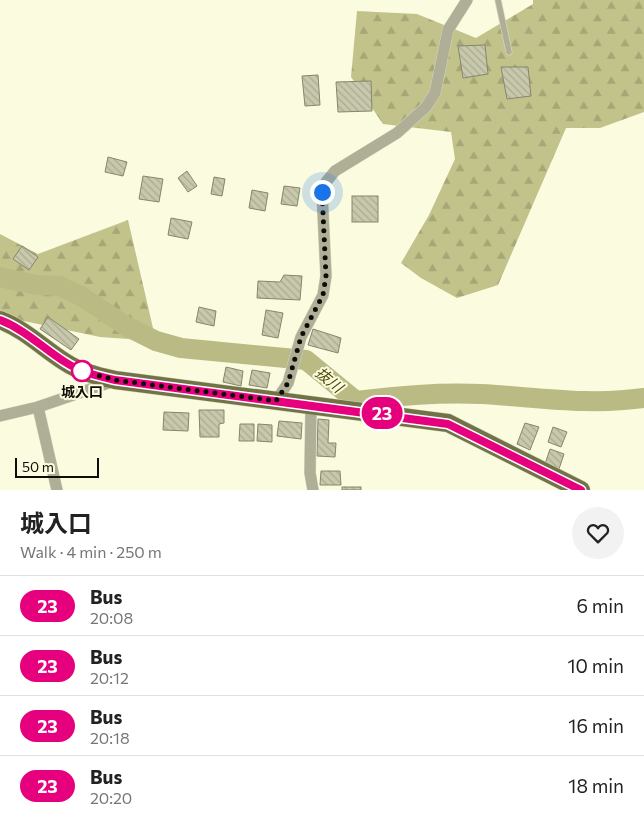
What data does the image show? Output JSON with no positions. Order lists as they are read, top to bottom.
{
  "water": ["抜川"],
  "places": ["城入口"],
  "lines": ["bus line 23"],
  "scale_bar": "50 m",
  "page": {
    "on_map": "23",
    "scale": "50 m",
    "heading": ["城入口", "Walk · 4 min · 250 m"],
    "list": [
      {
        "mark": "23",
        "name": "Bus",
        "note": "20:08",
        "value": "6 min"
      },
      {
        "mark": "23",
        "name": "Bus",
        "note": "20:12",
        "value": "10 min"
      },
      {
        "mark": "23",
        "name": "Bus",
        "note": "20:18",
        "value": "16 min"
      },
      {
        "mark": "23",
        "name": "Bus",
        "note": "20:20",
        "value": "18 min"
      }
    ]
  }
}
